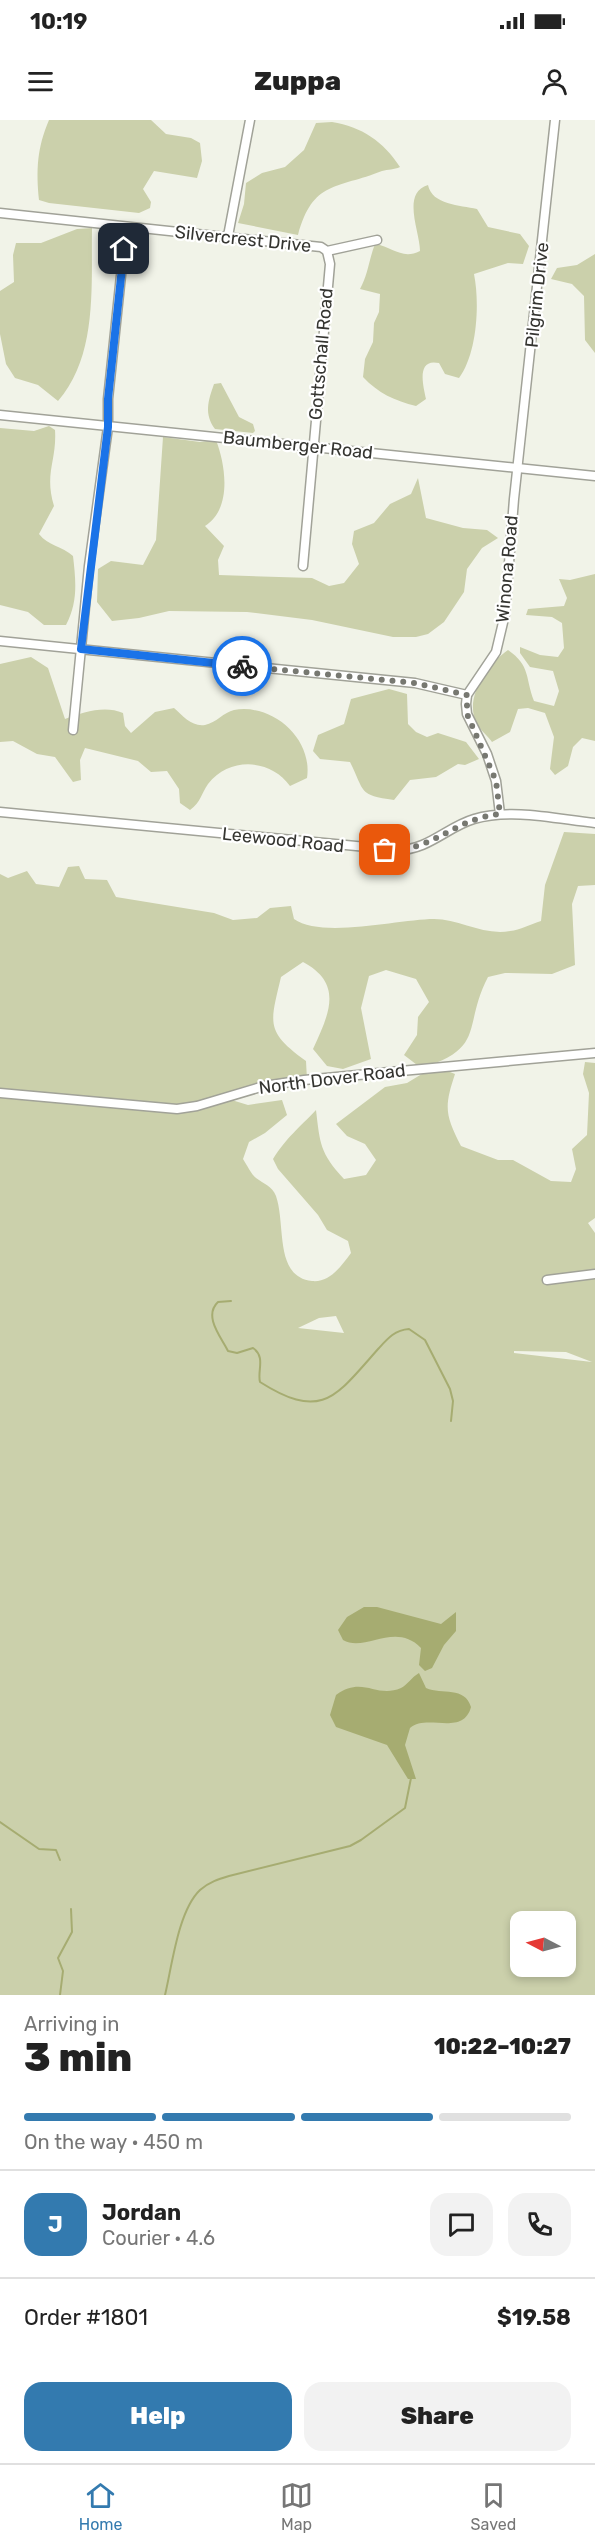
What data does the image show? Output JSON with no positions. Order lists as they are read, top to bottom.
{
  "streets": {
    "street": [
      "Silvercrest Drive",
      "Pilgrim Drive",
      "Gottschall Road",
      "Baumberger Road",
      "Winona Road",
      "Leewood Road",
      "North Dover Road"
    ]
  },
  "crossings": [
    ["Silvercrest Drive", "Gottschall Road"],
    ["Pilgrim Drive", "Baumberger Road"],
    ["Pilgrim Drive", "Winona Road"],
    ["Gottschall Road", "Baumberger Road"],
    ["Baumberger Road", "Winona Road"]
  ],
  "north": "left",
  "page": {
    "status": "10:19",
    "header": "Zuppa",
    "heading": ["3 min", "Arriving in", "10:22–10:27"],
    "panel": [
      "Jordan",
      "Courier · 4.6",
      "Order #1801",
      "$19.58"
    ],
    "bar": "On the way · 450 m",
    "round": "J",
    "buttons": ["Help", "Share"],
    "tabs": ["Home", "Map", "Saved"]
  }
}
